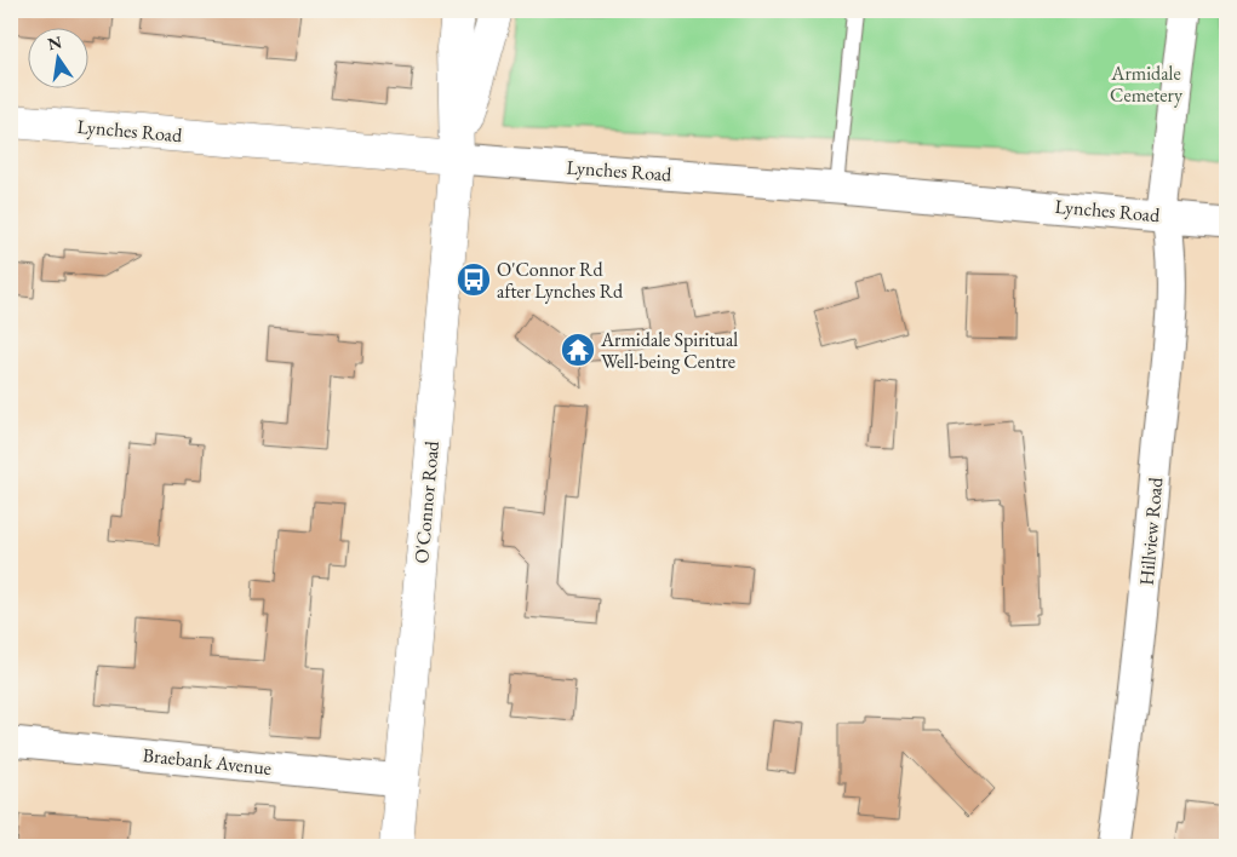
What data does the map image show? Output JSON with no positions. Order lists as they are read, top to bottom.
{
  "streets": {
    "street": [
      "Lynches Road",
      "O'Connor Road",
      "Hillview Road",
      "Braebank Avenue"
    ]
  },
  "crossings": [
    ["Lynches Road", "O'Connor Road"],
    ["Lynches Road", "Hillview Road"],
    ["O'Connor Road", "Braebank Avenue"]
  ],
  "parks": ["Armidale Cemetery"],
  "places": {
    "bus stop": ["O'Connor Rd after Lynches Rd"],
    "temple": ["Armidale Spiritual Well-being Centre"]
  },
  "north": "top"
}
